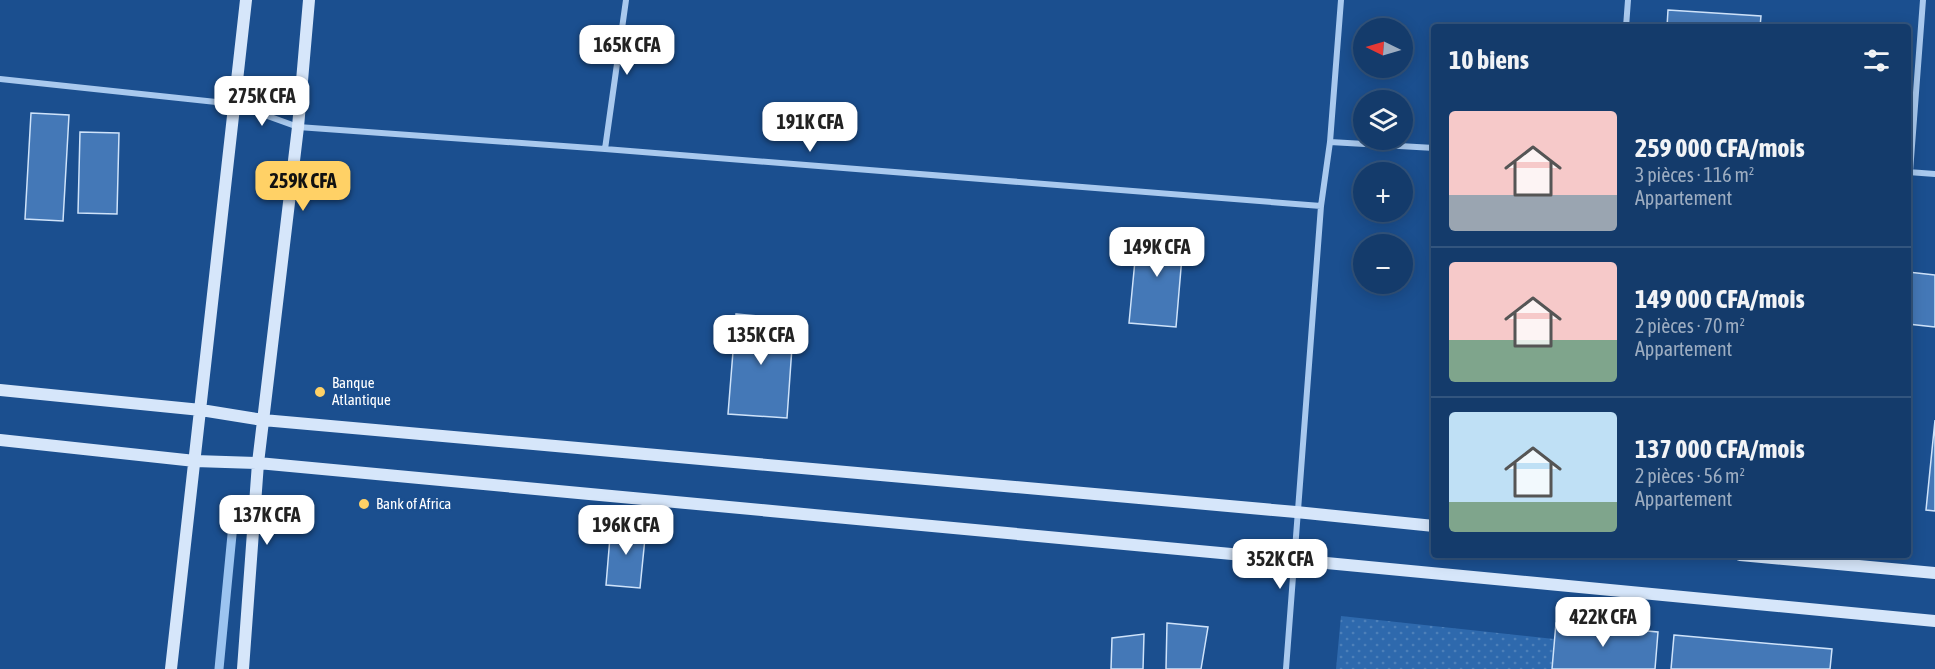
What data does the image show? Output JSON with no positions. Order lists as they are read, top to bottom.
{
  "places": ["Banque Atlantique", "Bank of Africa"],
  "north": "left",
  "page": {
    "map_buttons": ["+", "−"],
    "heading": "10 biens",
    "price": [
      "165K CFA",
      "275K CFA",
      "191K CFA",
      "259K CFA",
      "149K CFA",
      "135K CFA",
      "137K CFA",
      "196K CFA",
      "352K CFA",
      "422K CFA"
    ],
    "list": [
      {
        "name": "259 000 CFA/mois",
        "note": "3 pièces · 116 m² · Appartement"
      },
      {
        "name": "149 000 CFA/mois",
        "note": "2 pièces · 70 m² · Appartement"
      },
      {
        "name": "137 000 CFA/mois",
        "note": "2 pièces · 56 m² · Appartement"
      }
    ]
  }
}
